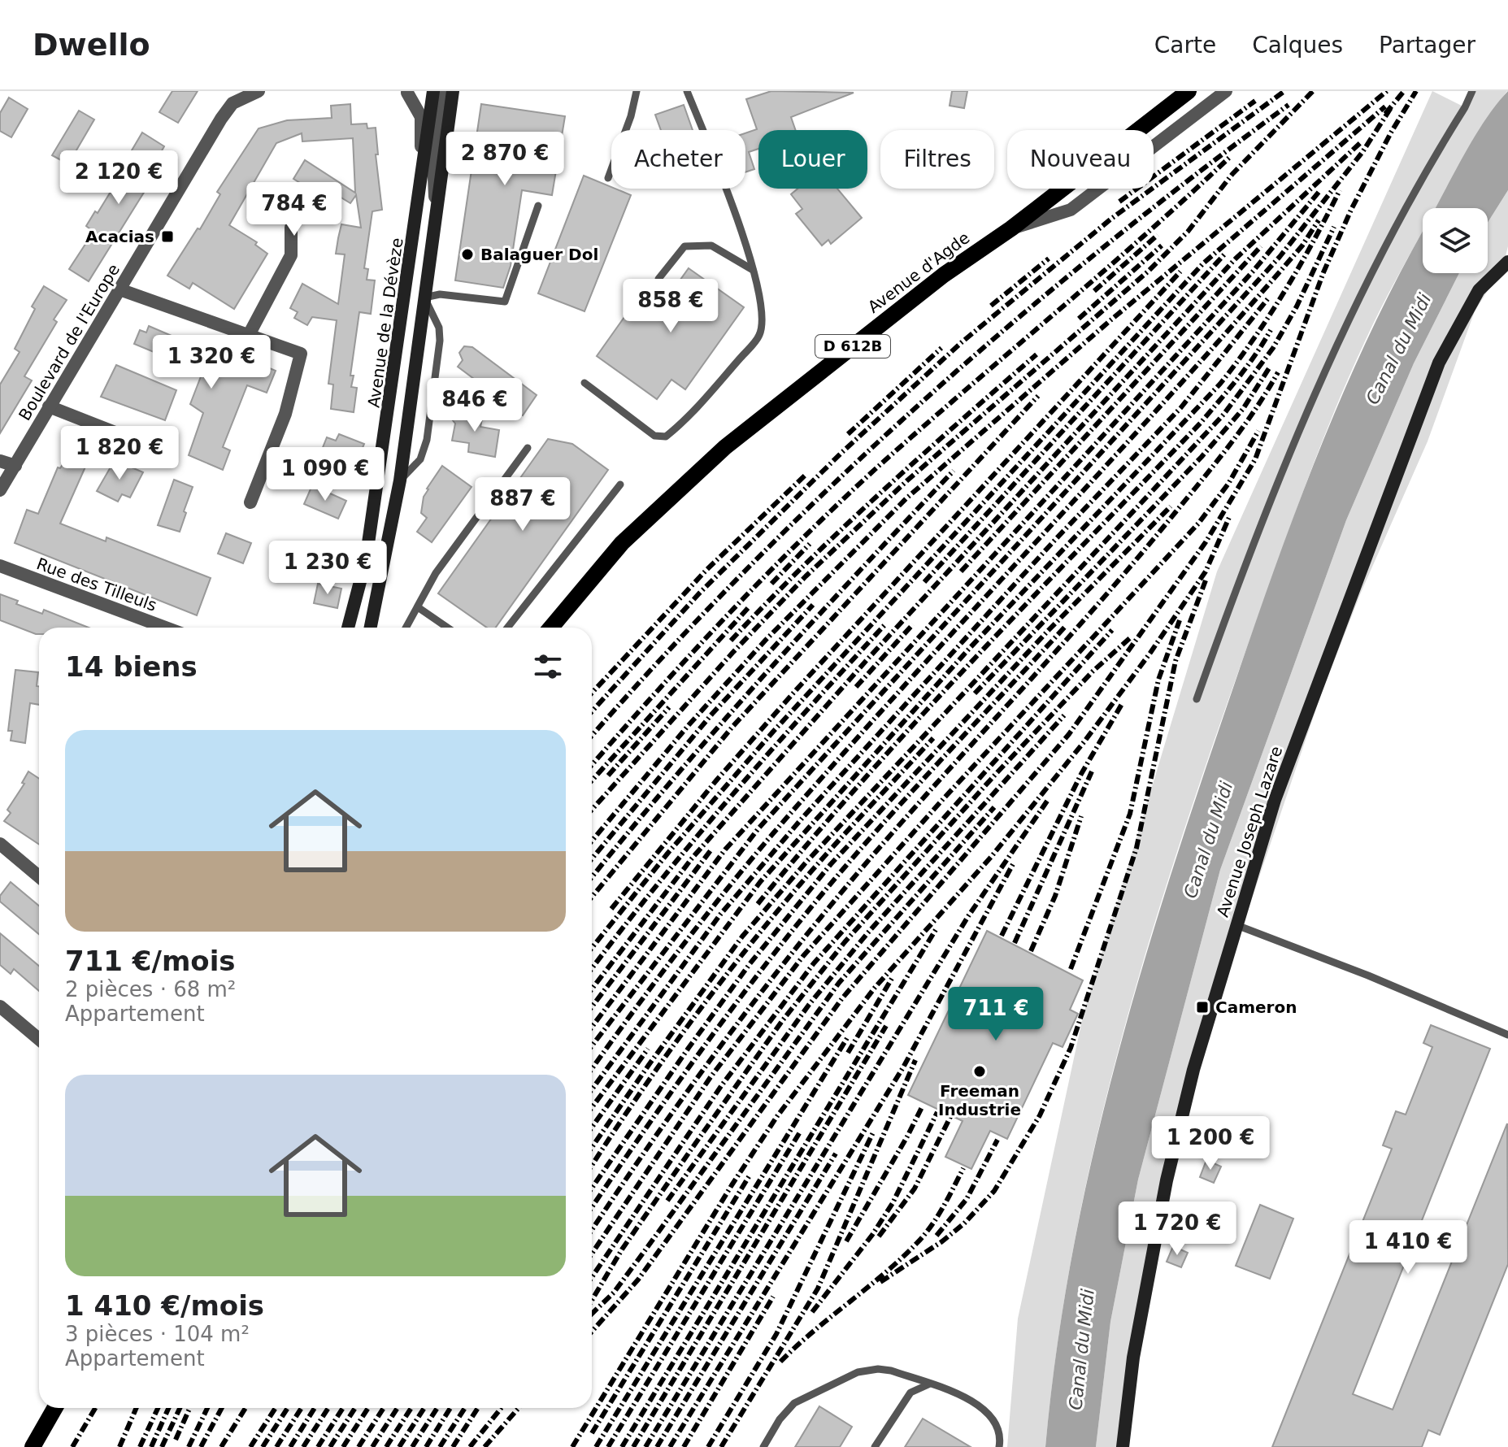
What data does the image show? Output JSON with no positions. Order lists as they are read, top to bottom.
{
  "streets": {
    "main road": [
      "Avenue d'Agde",
      "Avenue de la Dévèze",
      "D 612B",
      "Avenue Joseph Lazare"
    ],
    "street": ["Boulevard de l'Europe", "Rue des Tilleuls"]
  },
  "water": ["Canal du Midi"],
  "places": {
    "transit": ["Acacias", "Cameron"],
    "other": ["Balaguer Dol", "Freeman Industrie"]
  },
  "page": {
    "header": "Dwello",
    "nav": ["Carte", "Calques", "Partager"],
    "chip": [
      "Acheter",
      "Louer",
      "Filtres",
      "Nouveau"
    ],
    "price": [
      "2 870 €",
      "2 120 €",
      "784 €",
      "858 €",
      "1 320 €",
      "846 €",
      "1 820 €",
      "1 090 €",
      "887 €",
      "1 230 €",
      "711 €",
      "1 200 €",
      "1 720 €",
      "1 410 €"
    ],
    "heading": "14 biens",
    "list": [
      {
        "name": "711 €/mois",
        "note": "2 pièces · 68 m² · Appartement"
      },
      {
        "name": "1 410 €/mois",
        "note": "3 pièces · 104 m² · Appartement"
      }
    ]
  }
}
